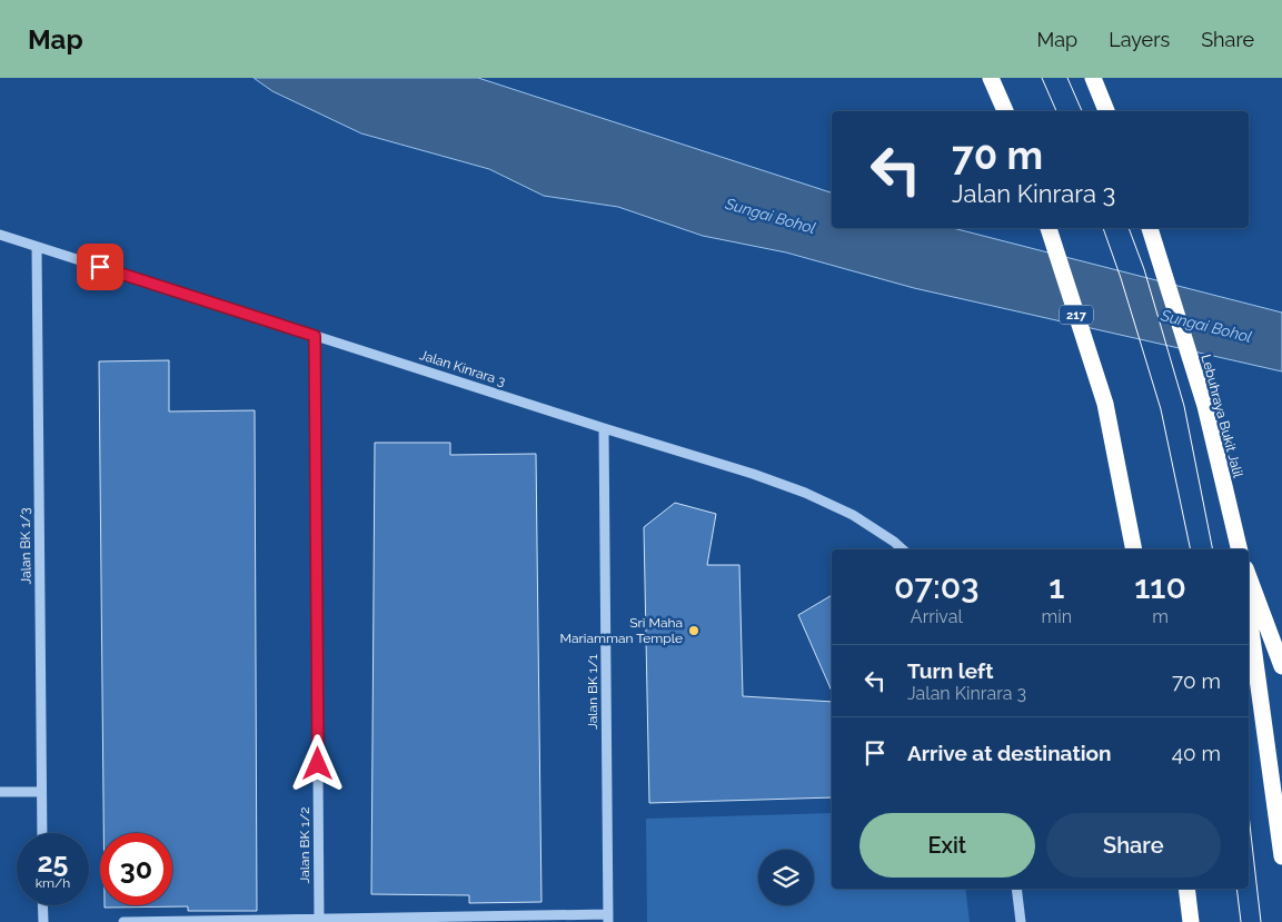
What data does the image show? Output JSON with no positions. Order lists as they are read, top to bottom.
{
  "streets": {
    "highway": ["217", "Lebuhraya Bukit Jalil"],
    "street": [
      "Jalan Kinrara 3",
      "Jalan BK 1/3",
      "Jalan BK 1/1",
      "Jalan BK 1/2"
    ]
  },
  "crossings": [
    ["Jalan Kinrara 3", "Jalan BK 1/3"],
    ["Jalan Kinrara 3", "Jalan BK 1/1"],
    ["Jalan Kinrara 3", "Jalan BK 1/2"]
  ],
  "water": ["Sungai Bohol"],
  "places": ["Sri Maha Mariamman Temple"],
  "page": {
    "header": "Map",
    "nav": ["Map", "Layers", "Share"],
    "turn": ["70 m", "Jalan Kinrara 3"],
    "eta": [
      "07:03",
      "Arrival",
      "1",
      "min",
      "110",
      "m"
    ],
    "list": [
      {
        "name": "Turn left",
        "note": "Jalan Kinrara 3",
        "value": "70 m"
      },
      {
        "name": "Arrive at destination",
        "value": "40 m"
      }
    ],
    "buttons": ["Exit", "Share"],
    "speed": "25 km/h",
    "limit": "30"
  }
}
